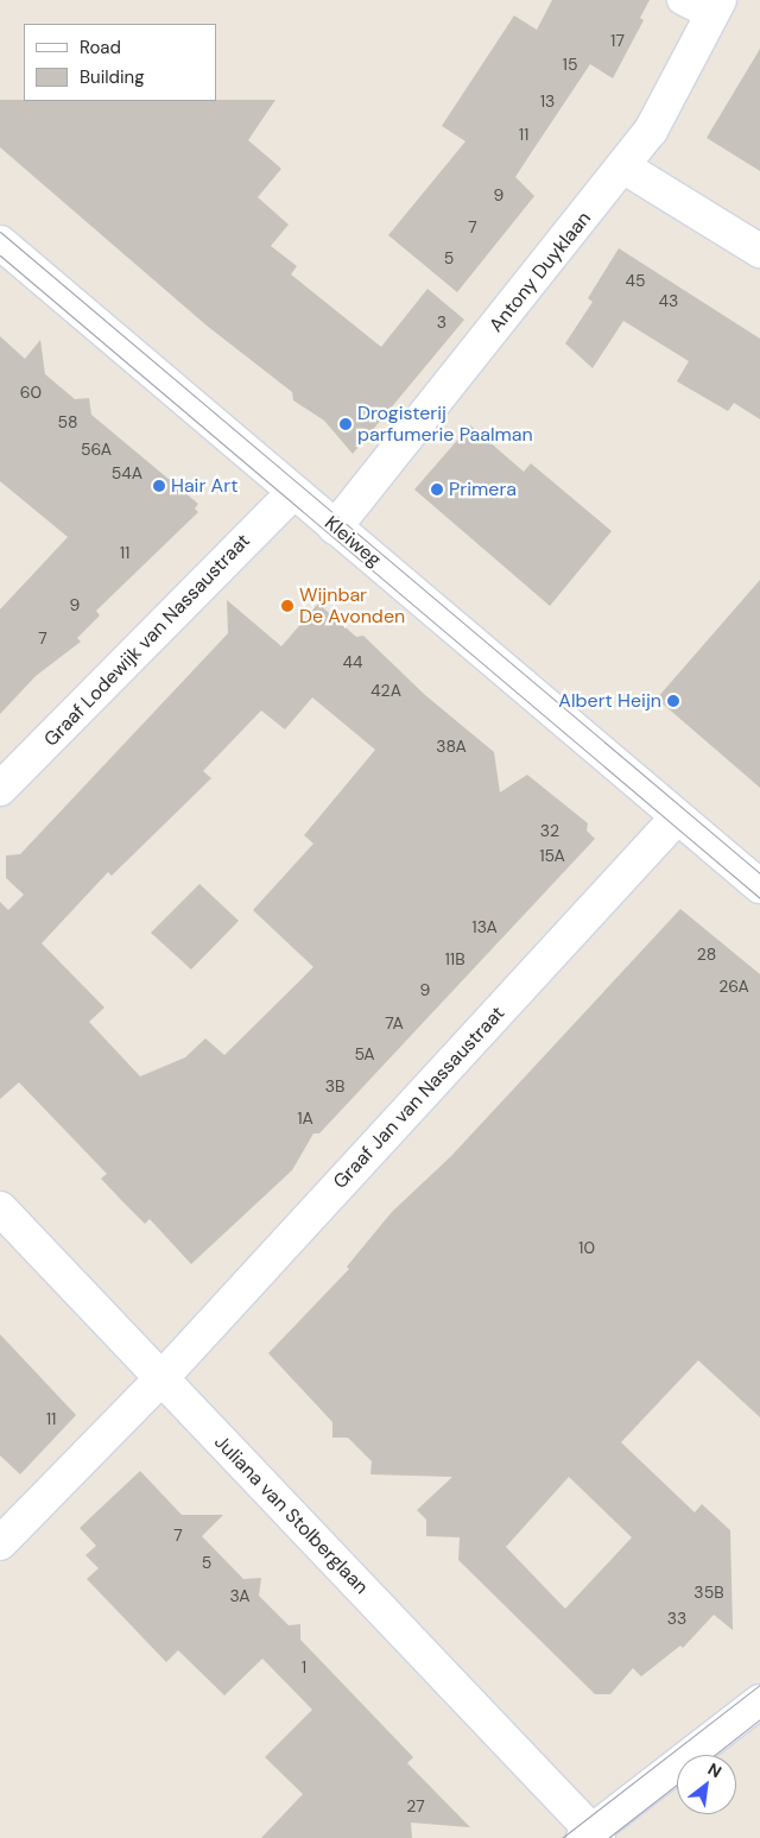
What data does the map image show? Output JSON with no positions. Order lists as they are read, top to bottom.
{
  "streets": {
    "street": [
      "Antony Duyklaan",
      "Kleiweg",
      "Graaf Lodewijk van Nassaustraat",
      "Graaf Jan van Nassaustraat",
      "Juliana van Stolberglaan"
    ]
  },
  "crossings": [
    ["Antony Duyklaan", "Kleiweg"],
    ["Kleiweg", "Graaf Lodewijk van Nassaustraat"],
    ["Kleiweg", "Graaf Jan van Nassaustraat"],
    ["Graaf Jan van Nassaustraat", "Juliana van Stolberglaan"]
  ],
  "places": [
    "Drogisterij parfumerie Paalman",
    "Hair Art",
    "Primera",
    "Wijnbar De Avonden",
    "Albert Heijn"
  ],
  "house_numbers": [
    "17",
    "15",
    "13",
    "11",
    "9",
    "7",
    "5",
    "45",
    "43",
    "3",
    "60",
    "58",
    "56A",
    "54A",
    "11",
    "9",
    "7",
    "44",
    "42A",
    "38A",
    "32",
    "15A",
    "13A",
    "28",
    "11B",
    "26A",
    "9",
    "7A",
    "5A",
    "3B",
    "1A",
    "10",
    "11",
    "7",
    "5",
    "35B",
    "3A",
    "33",
    "1",
    "27"
  ],
  "legend": ["Road", "Building"],
  "north": "top right"
}
